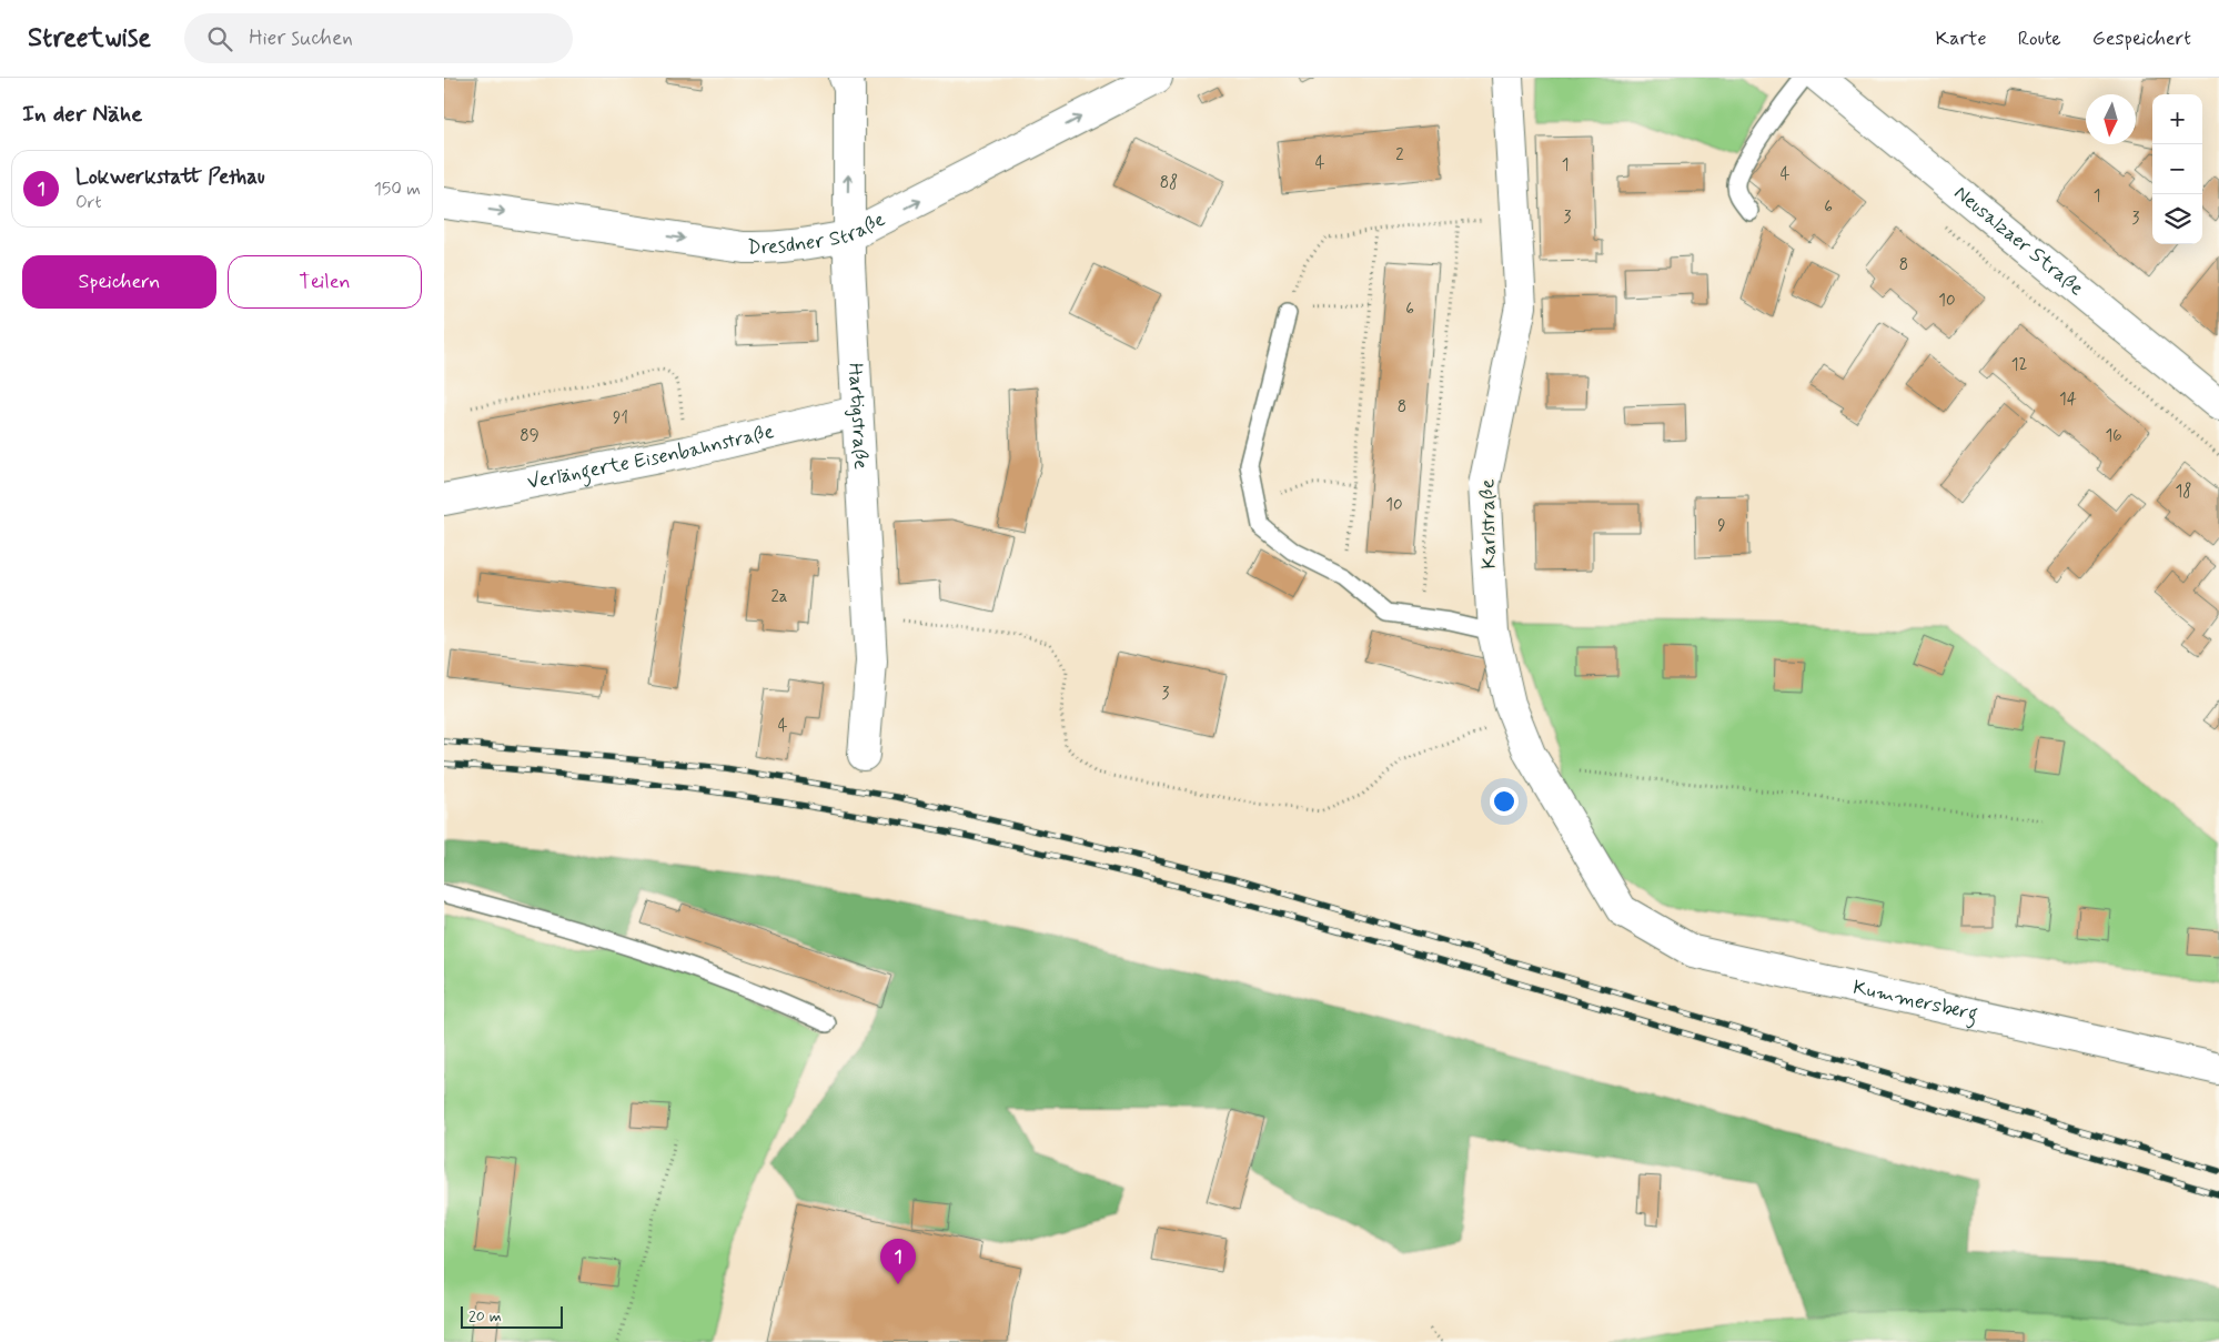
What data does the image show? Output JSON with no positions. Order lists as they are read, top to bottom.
{
  "streets": {
    "street": [
      "Dresdner Straße",
      "Neusalzaer Straße",
      "Hartigstraße",
      "Verlängerte Eisenbahnstraße",
      "Karlstraße",
      "Kummersberg"
    ]
  },
  "crossings": [
    ["Dresdner Straße", "Hartigstraße"],
    ["Hartigstraße", "Verlängerte Eisenbahnstraße"],
    ["Karlstraße", "Kummersberg"]
  ],
  "one_way": ["Dresdner Straße"],
  "house_numbers": [
    "2",
    "4",
    "1",
    "4",
    "88",
    "1",
    "6",
    "3",
    "3",
    "8",
    "10",
    "6",
    "12",
    "14",
    "8",
    "91",
    "89",
    "16",
    "18",
    "10",
    "9",
    "2a",
    "3",
    "4"
  ],
  "scale_bar": "20 m",
  "north": "bottom",
  "page": {
    "header": "Streetwise",
    "search": "Hier suchen",
    "nav": ["Karte", "Route", "Gespeichert"],
    "heading": "In der Nähe",
    "map_buttons": ["+", "−"],
    "list": [
      {
        "mark": "1",
        "name": "Lokwerkstatt Pethau",
        "note": "Ort",
        "value": "150 m"
      }
    ],
    "buttons": ["Speichern", "Teilen"],
    "pins": "1",
    "scale": "20 m"
  }
}
